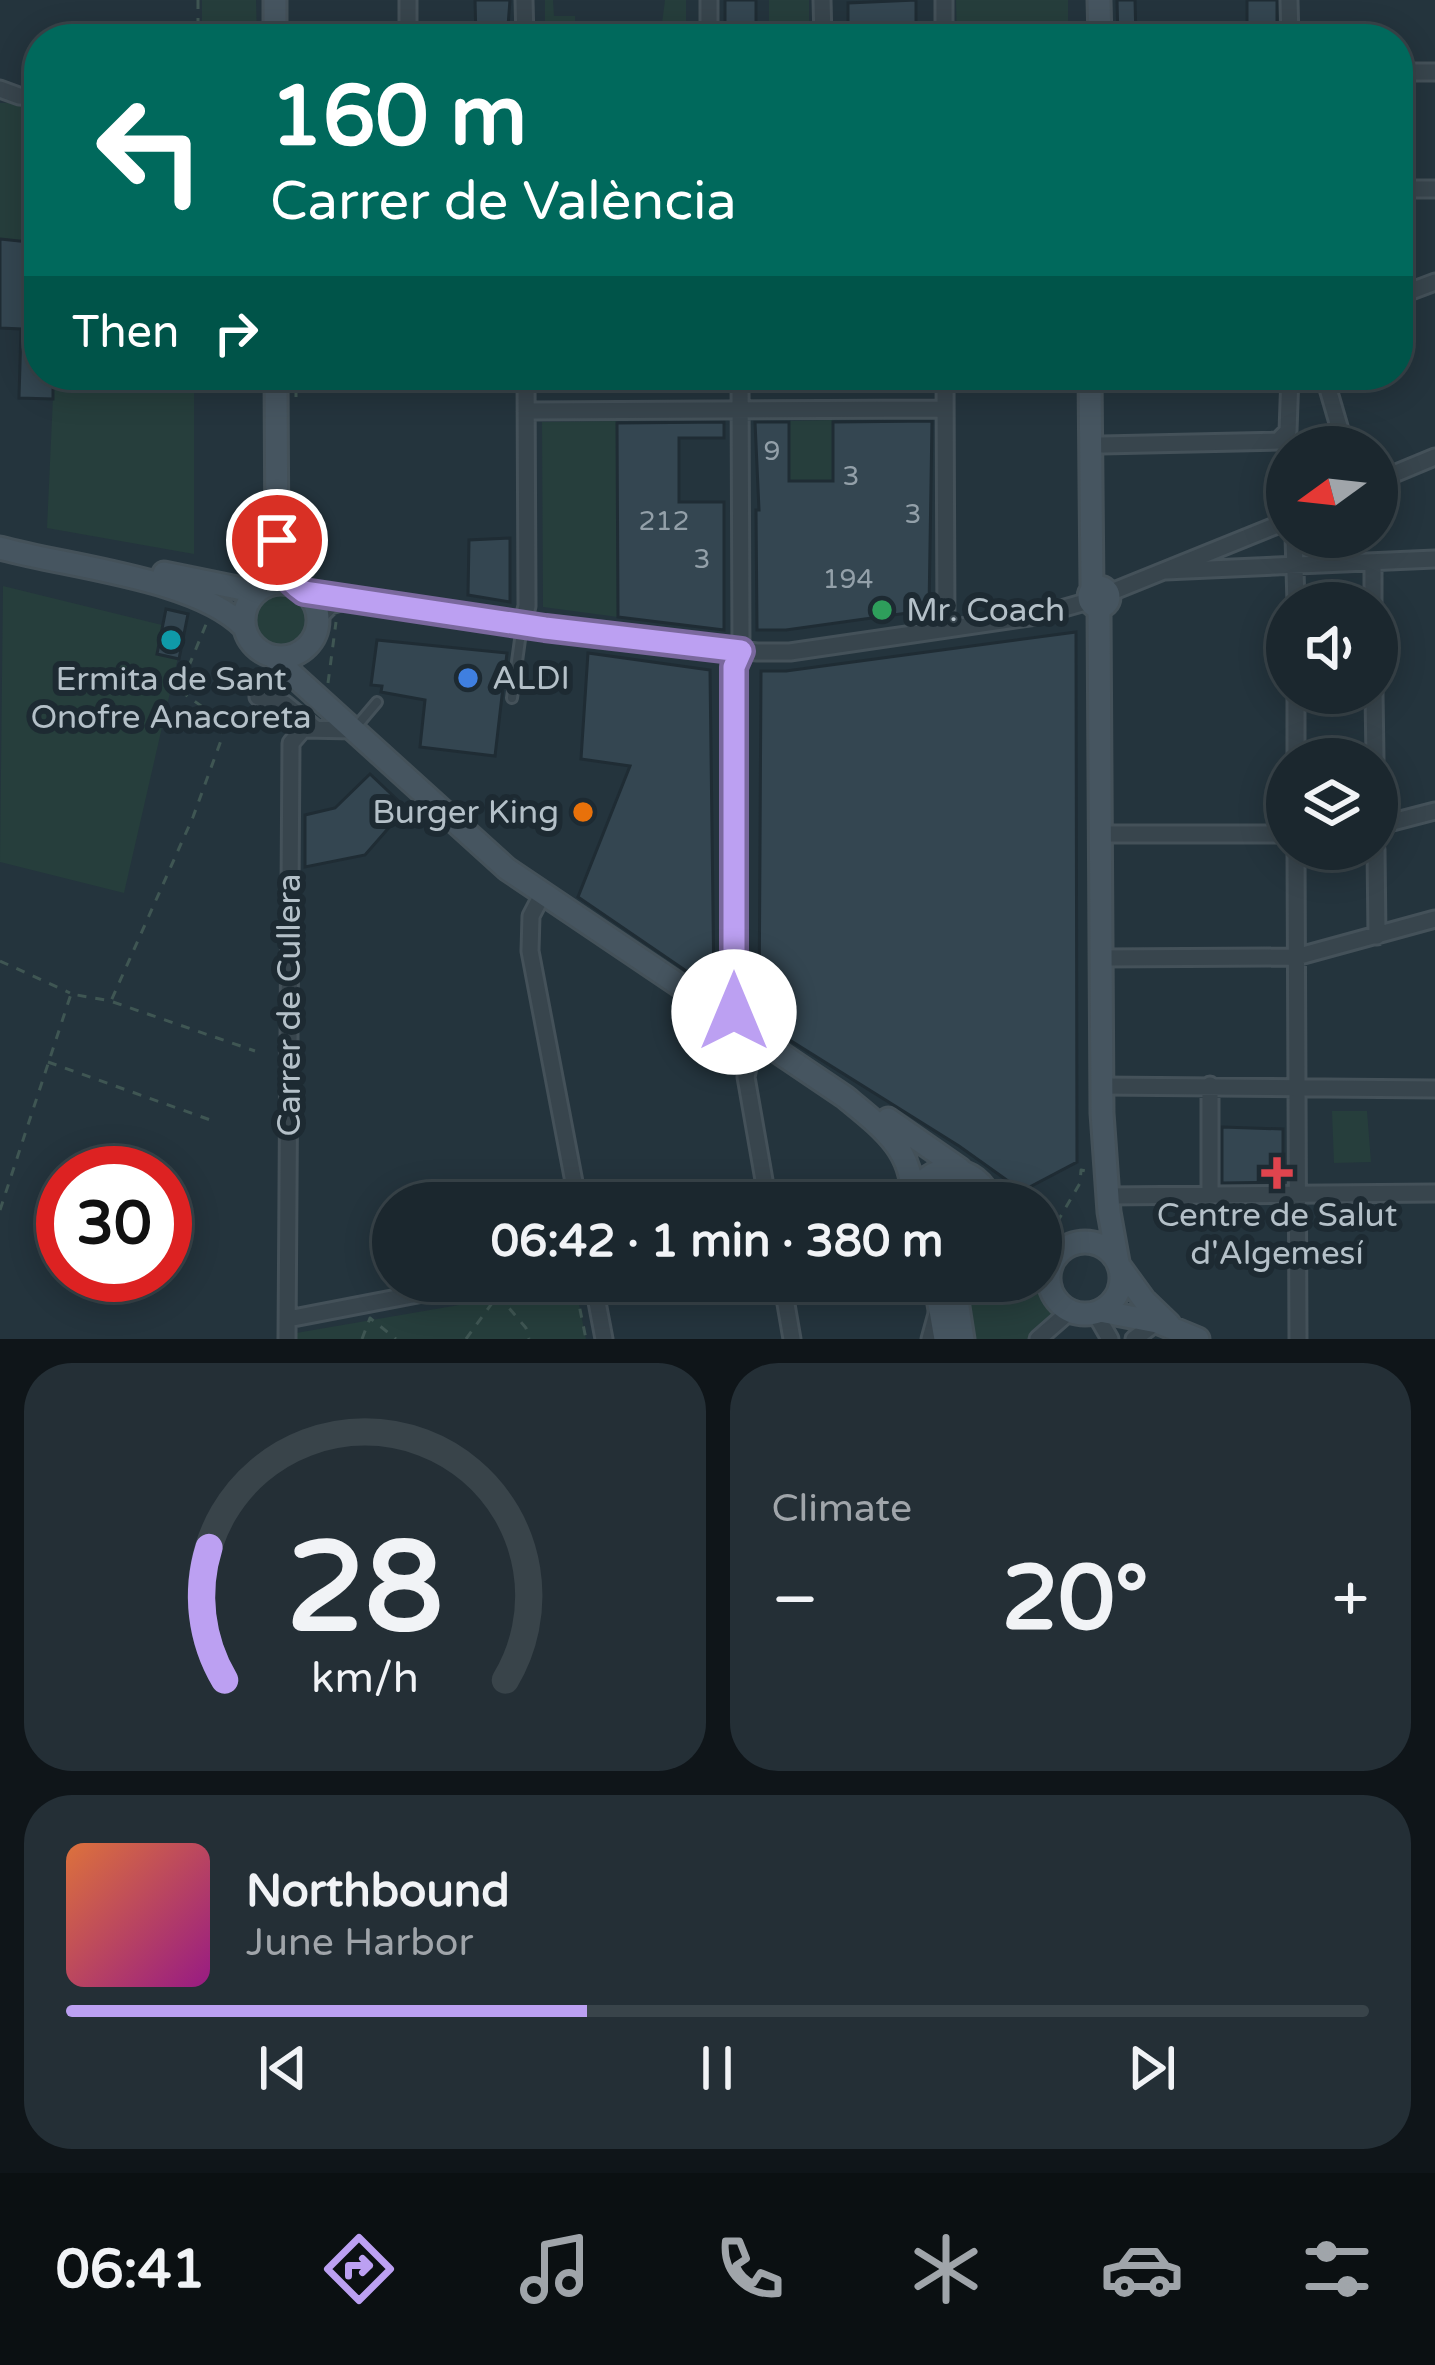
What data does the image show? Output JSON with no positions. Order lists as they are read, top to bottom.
{
  "streets": {
    "street": ["Carrer de Cullera"]
  },
  "places": {
    "other": [
      "Mr. Coach",
      "Ermita de Sant Onofre Anacoreta",
      "ALDI",
      "Burger King"
    ],
    "health": ["Centre de Salut d'Algemesí"]
  },
  "house_numbers": [
    "9",
    "3",
    "3",
    "212",
    "3",
    "194"
  ],
  "north": "left",
  "page": {
    "turn": ["160 m", "Carrer de València"],
    "then": "Then",
    "limit": "30",
    "trip": "06:42 · 1 min · 380 m",
    "tile": "Climate",
    "heat": ["−", "20°", "+"],
    "song": ["Northbound", "June Harbor"],
    "tabs": "06:41",
    "gauge": ["28", "km/h"]
  }
}
